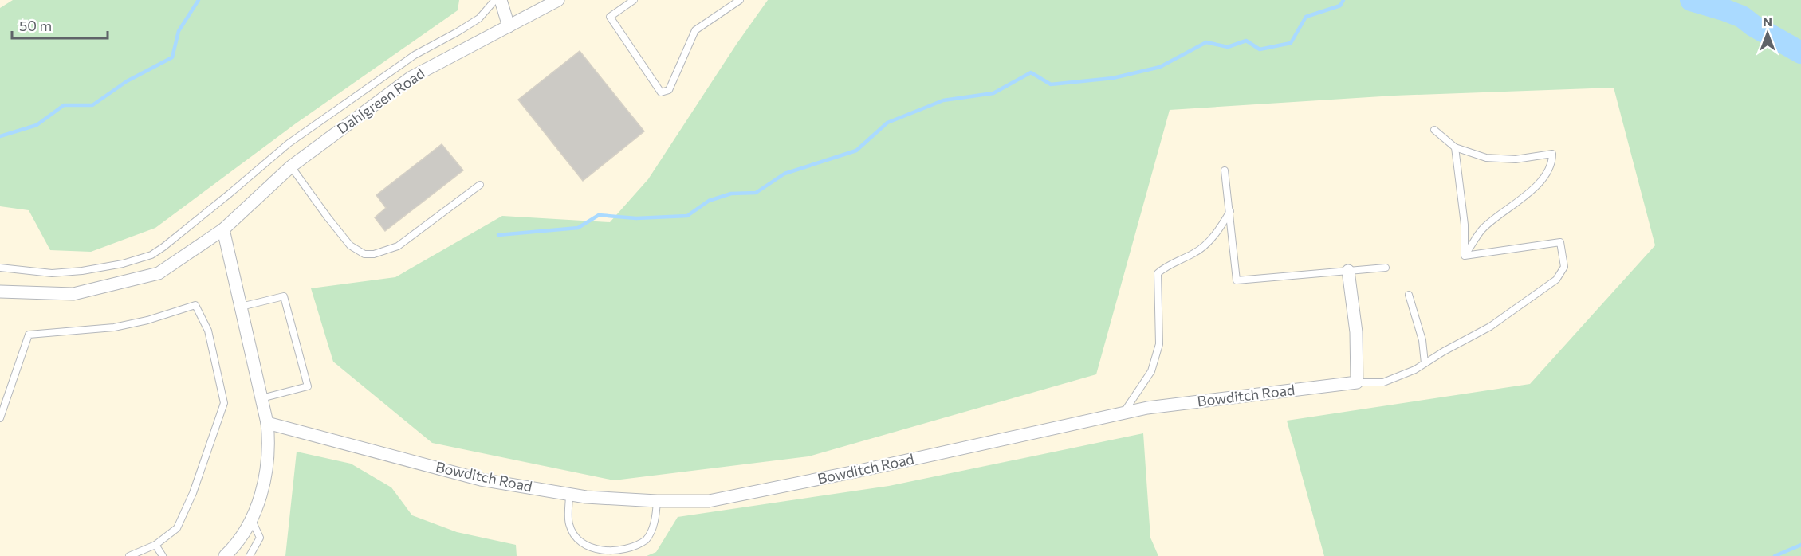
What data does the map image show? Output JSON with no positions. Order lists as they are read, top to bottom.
{
  "streets": {
    "street": ["Dahlgreen Road", "Bowditch Road"]
  },
  "scale_bar": "50 m",
  "north": "top"
}
